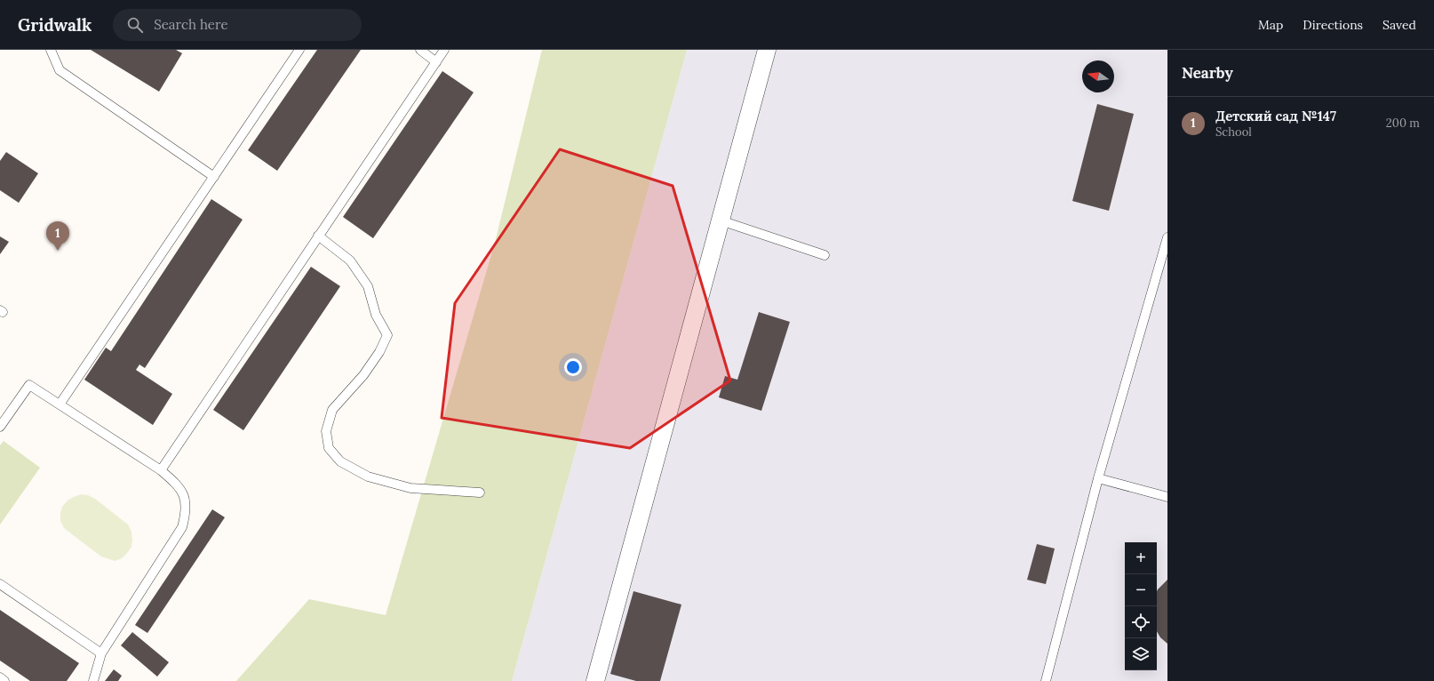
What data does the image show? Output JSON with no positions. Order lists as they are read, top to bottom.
{
  "north": "left",
  "page": {
    "header": "Gridwalk",
    "search": "Search here",
    "nav": ["Map", "Directions", "Saved"],
    "heading": "Nearby",
    "list": [
      {
        "mark": "1",
        "name": "Детский сад №147",
        "note": "School",
        "value": "200 m"
      }
    ],
    "pins": "1",
    "map_buttons": ["+", "−"]
  }
}
